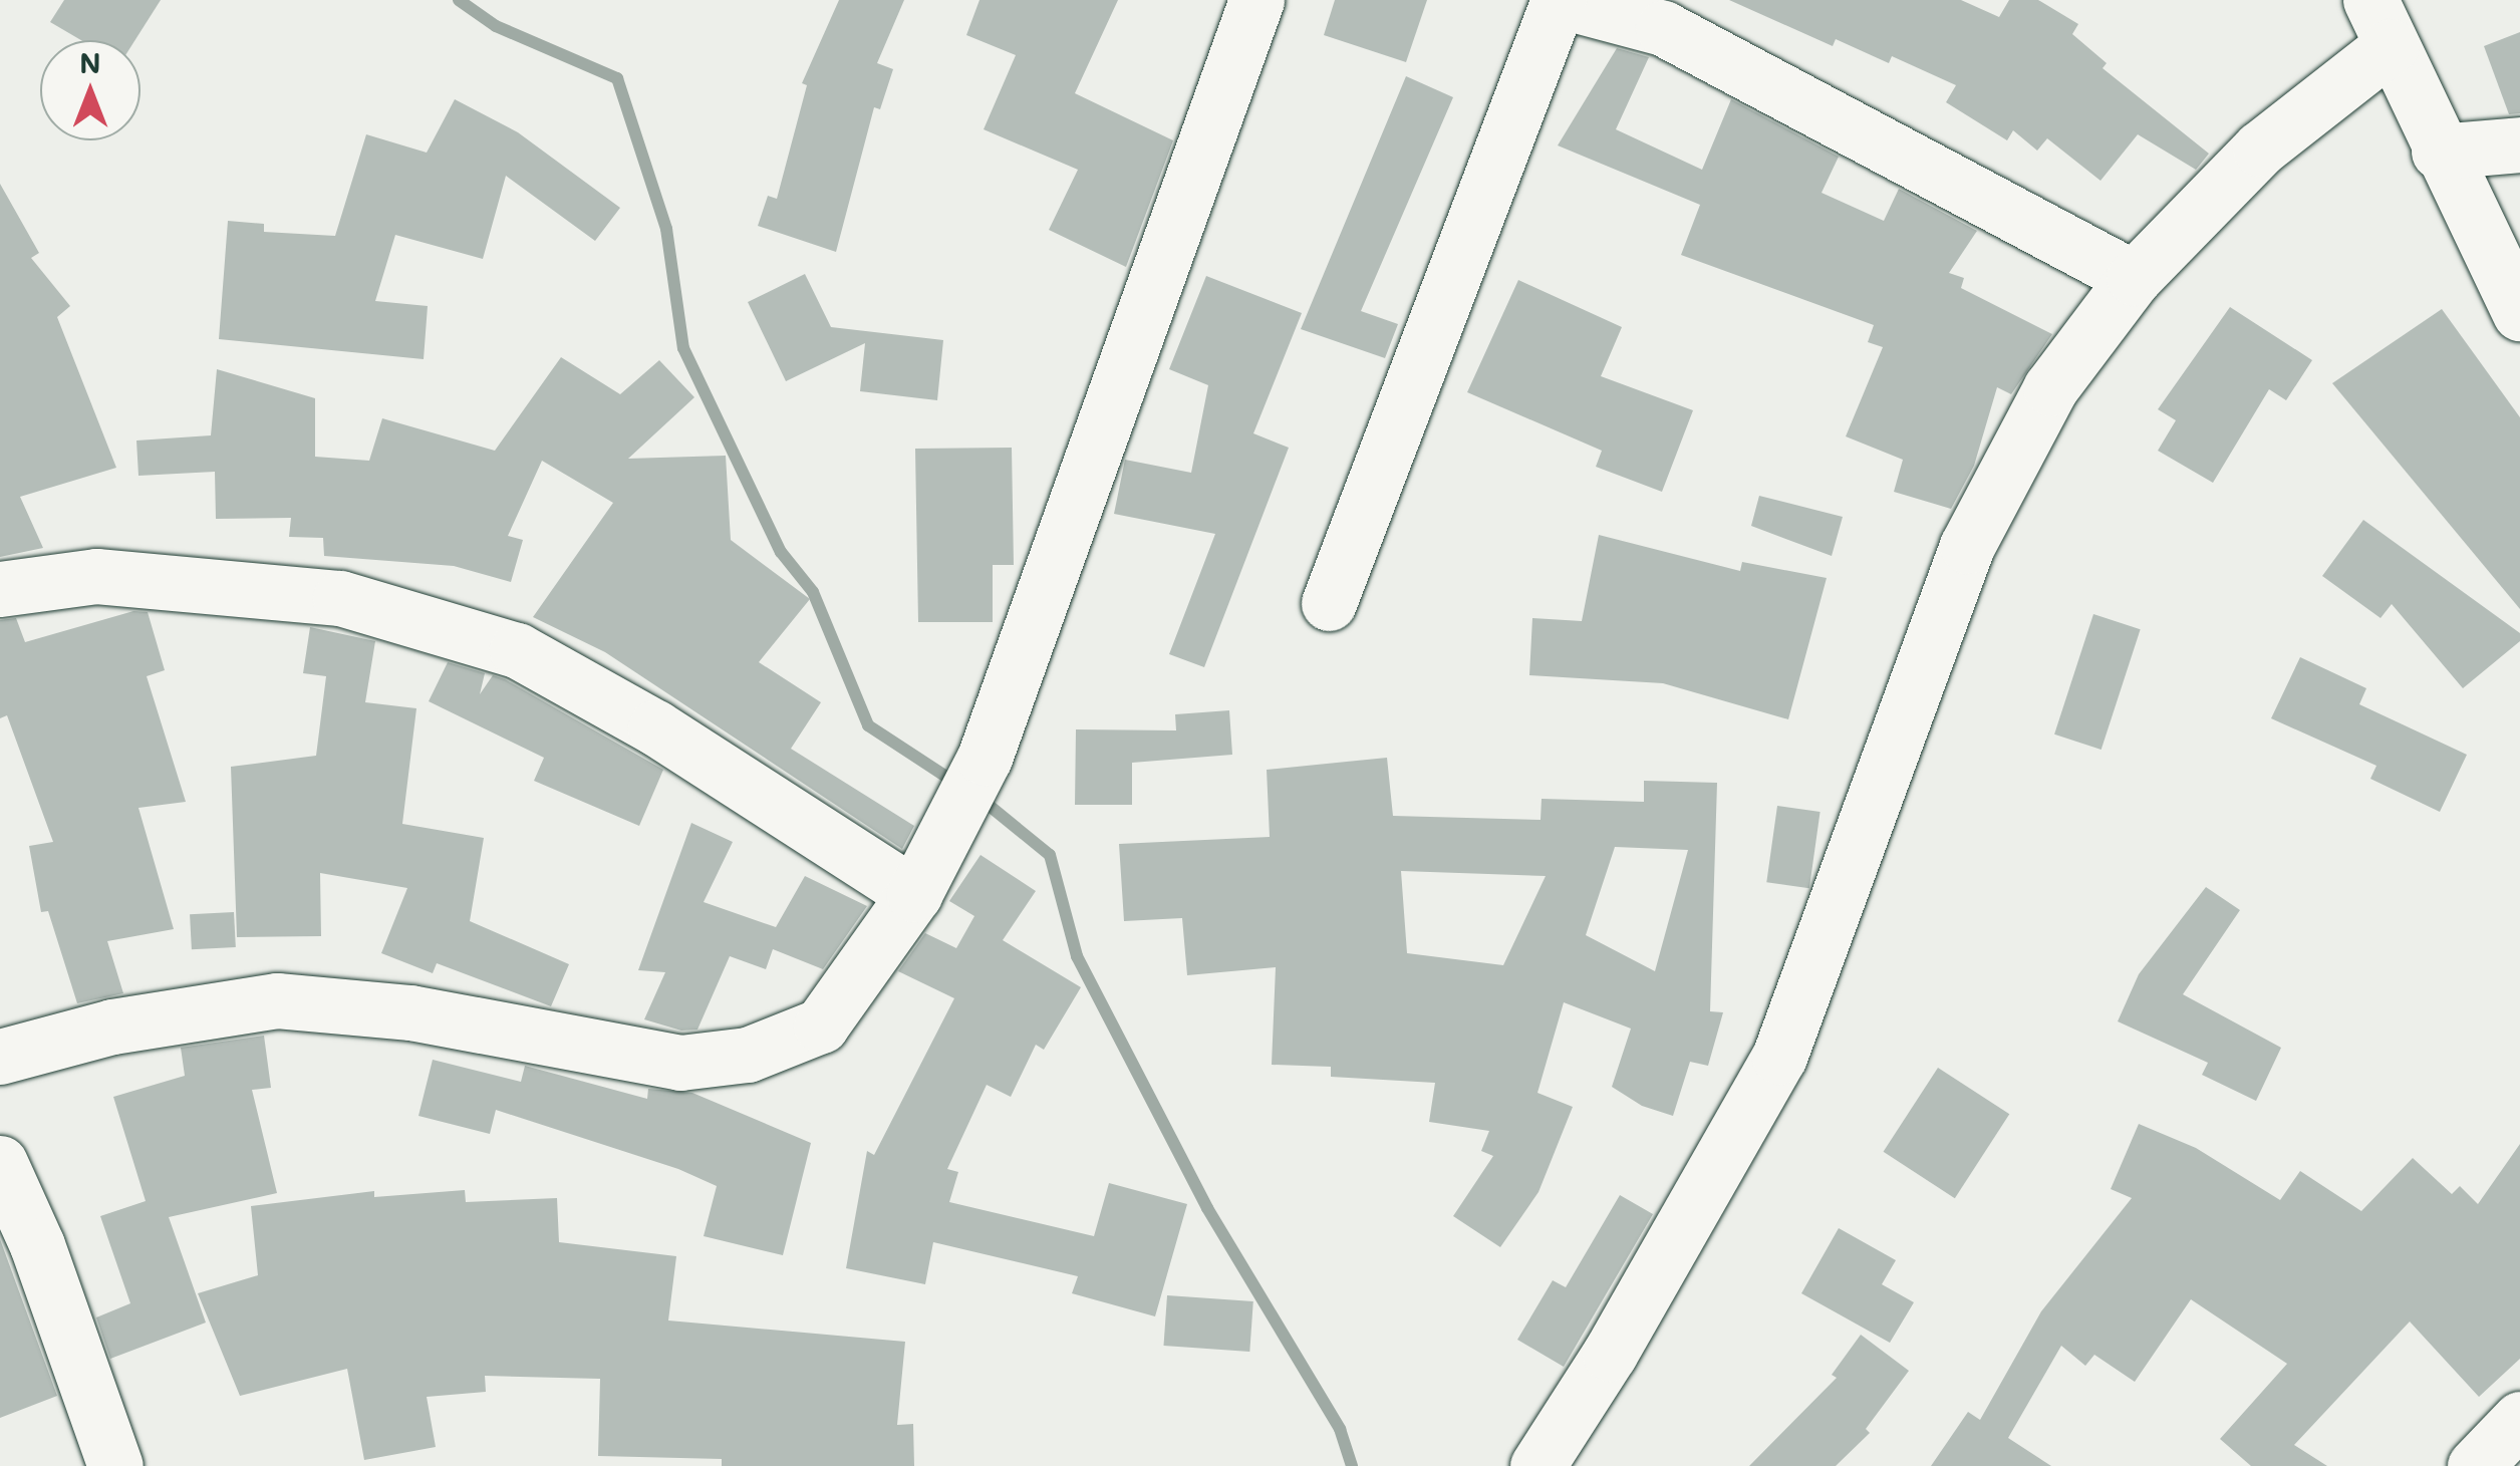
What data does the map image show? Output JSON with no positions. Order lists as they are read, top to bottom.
{
  "north": "top"
}
